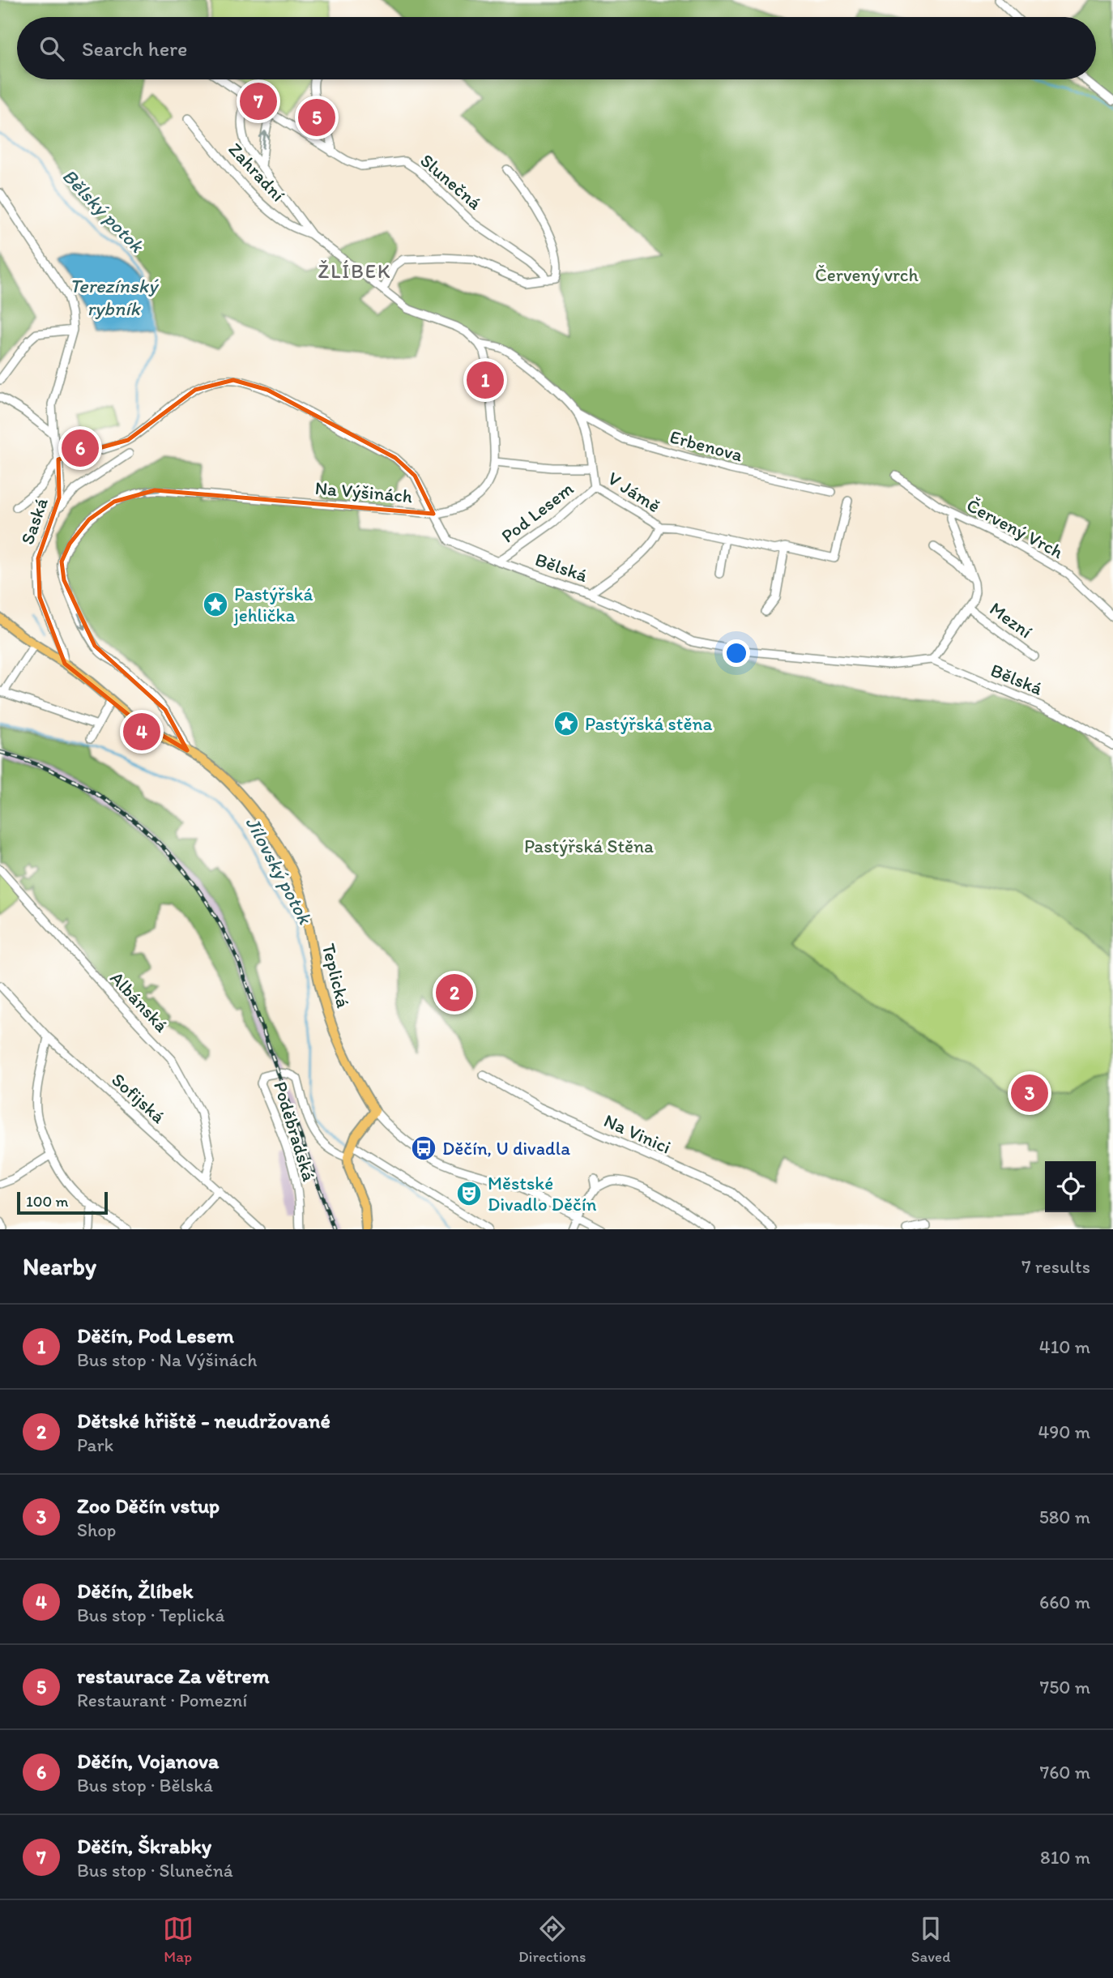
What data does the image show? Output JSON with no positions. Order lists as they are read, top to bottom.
{
  "streets": {
    "main road": ["Teplická"],
    "street": [
      "Zahradní",
      "Slunečná",
      "Erbenova",
      "Na Výšinách",
      "V Jámě",
      "Pod Lesem",
      "Saská",
      "Červený Vrch",
      "Bělská",
      "Mezní",
      "Albánská",
      "Sofijská",
      "Poděbradská",
      "Na Vinici"
    ]
  },
  "crossings": [
    ["Na Výšinách", "V Jámě"],
    ["Na Výšinách", "Bělská"],
    ["Na Výšinách", "Teplická"],
    ["V Jámě", "Pod Lesem"],
    ["Pod Lesem", "Bělská"],
    ["Saská", "Bělská"],
    ["Saská", "Teplická"],
    ["Albánská", "Sofijská"]
  ],
  "districts": ["ŽLÍBEK"],
  "water": ["Bělský potok", "Terezínský rybník", "Jílovský potok"],
  "parks": ["Červený vrch", "Pastýřská Stěna"],
  "places": {
    "place": ["Pastýřská jehlička", "Pastýřská stěna"],
    "bus stop": ["Děčín, U divadla"],
    "theatre": ["Městské Divadlo Děčín"]
  },
  "scale_bar": "100 m",
  "page": {
    "search": "Search here",
    "pins": [
      "7",
      "5",
      "1",
      "6",
      "4",
      "2",
      "3"
    ],
    "scale": "100 m",
    "heading": ["Nearby", "7 results"],
    "list": [
      {
        "mark": "1",
        "name": "Děčín, Pod Lesem",
        "note": "Bus stop · Na Výšinách",
        "value": "410 m"
      },
      {
        "mark": "2",
        "name": "Dětské hřiště - neudržované",
        "note": "Park",
        "value": "490 m"
      },
      {
        "mark": "3",
        "name": "Zoo Děčín vstup",
        "note": "Shop",
        "value": "580 m"
      },
      {
        "mark": "4",
        "name": "Děčín, Žlíbek",
        "note": "Bus stop · Teplická",
        "value": "660 m"
      },
      {
        "mark": "5",
        "name": "restaurace Za větrem",
        "note": "Restaurant · Pomezní",
        "value": "750 m"
      },
      {
        "mark": "6",
        "name": "Děčín, Vojanova",
        "note": "Bus stop · Bělská",
        "value": "760 m"
      },
      {
        "mark": "7",
        "name": "Děčín, Škrabky",
        "note": "Bus stop · Slunečná",
        "value": "810 m"
      }
    ],
    "nav": ["Map", "Directions", "Saved"]
  }
}
